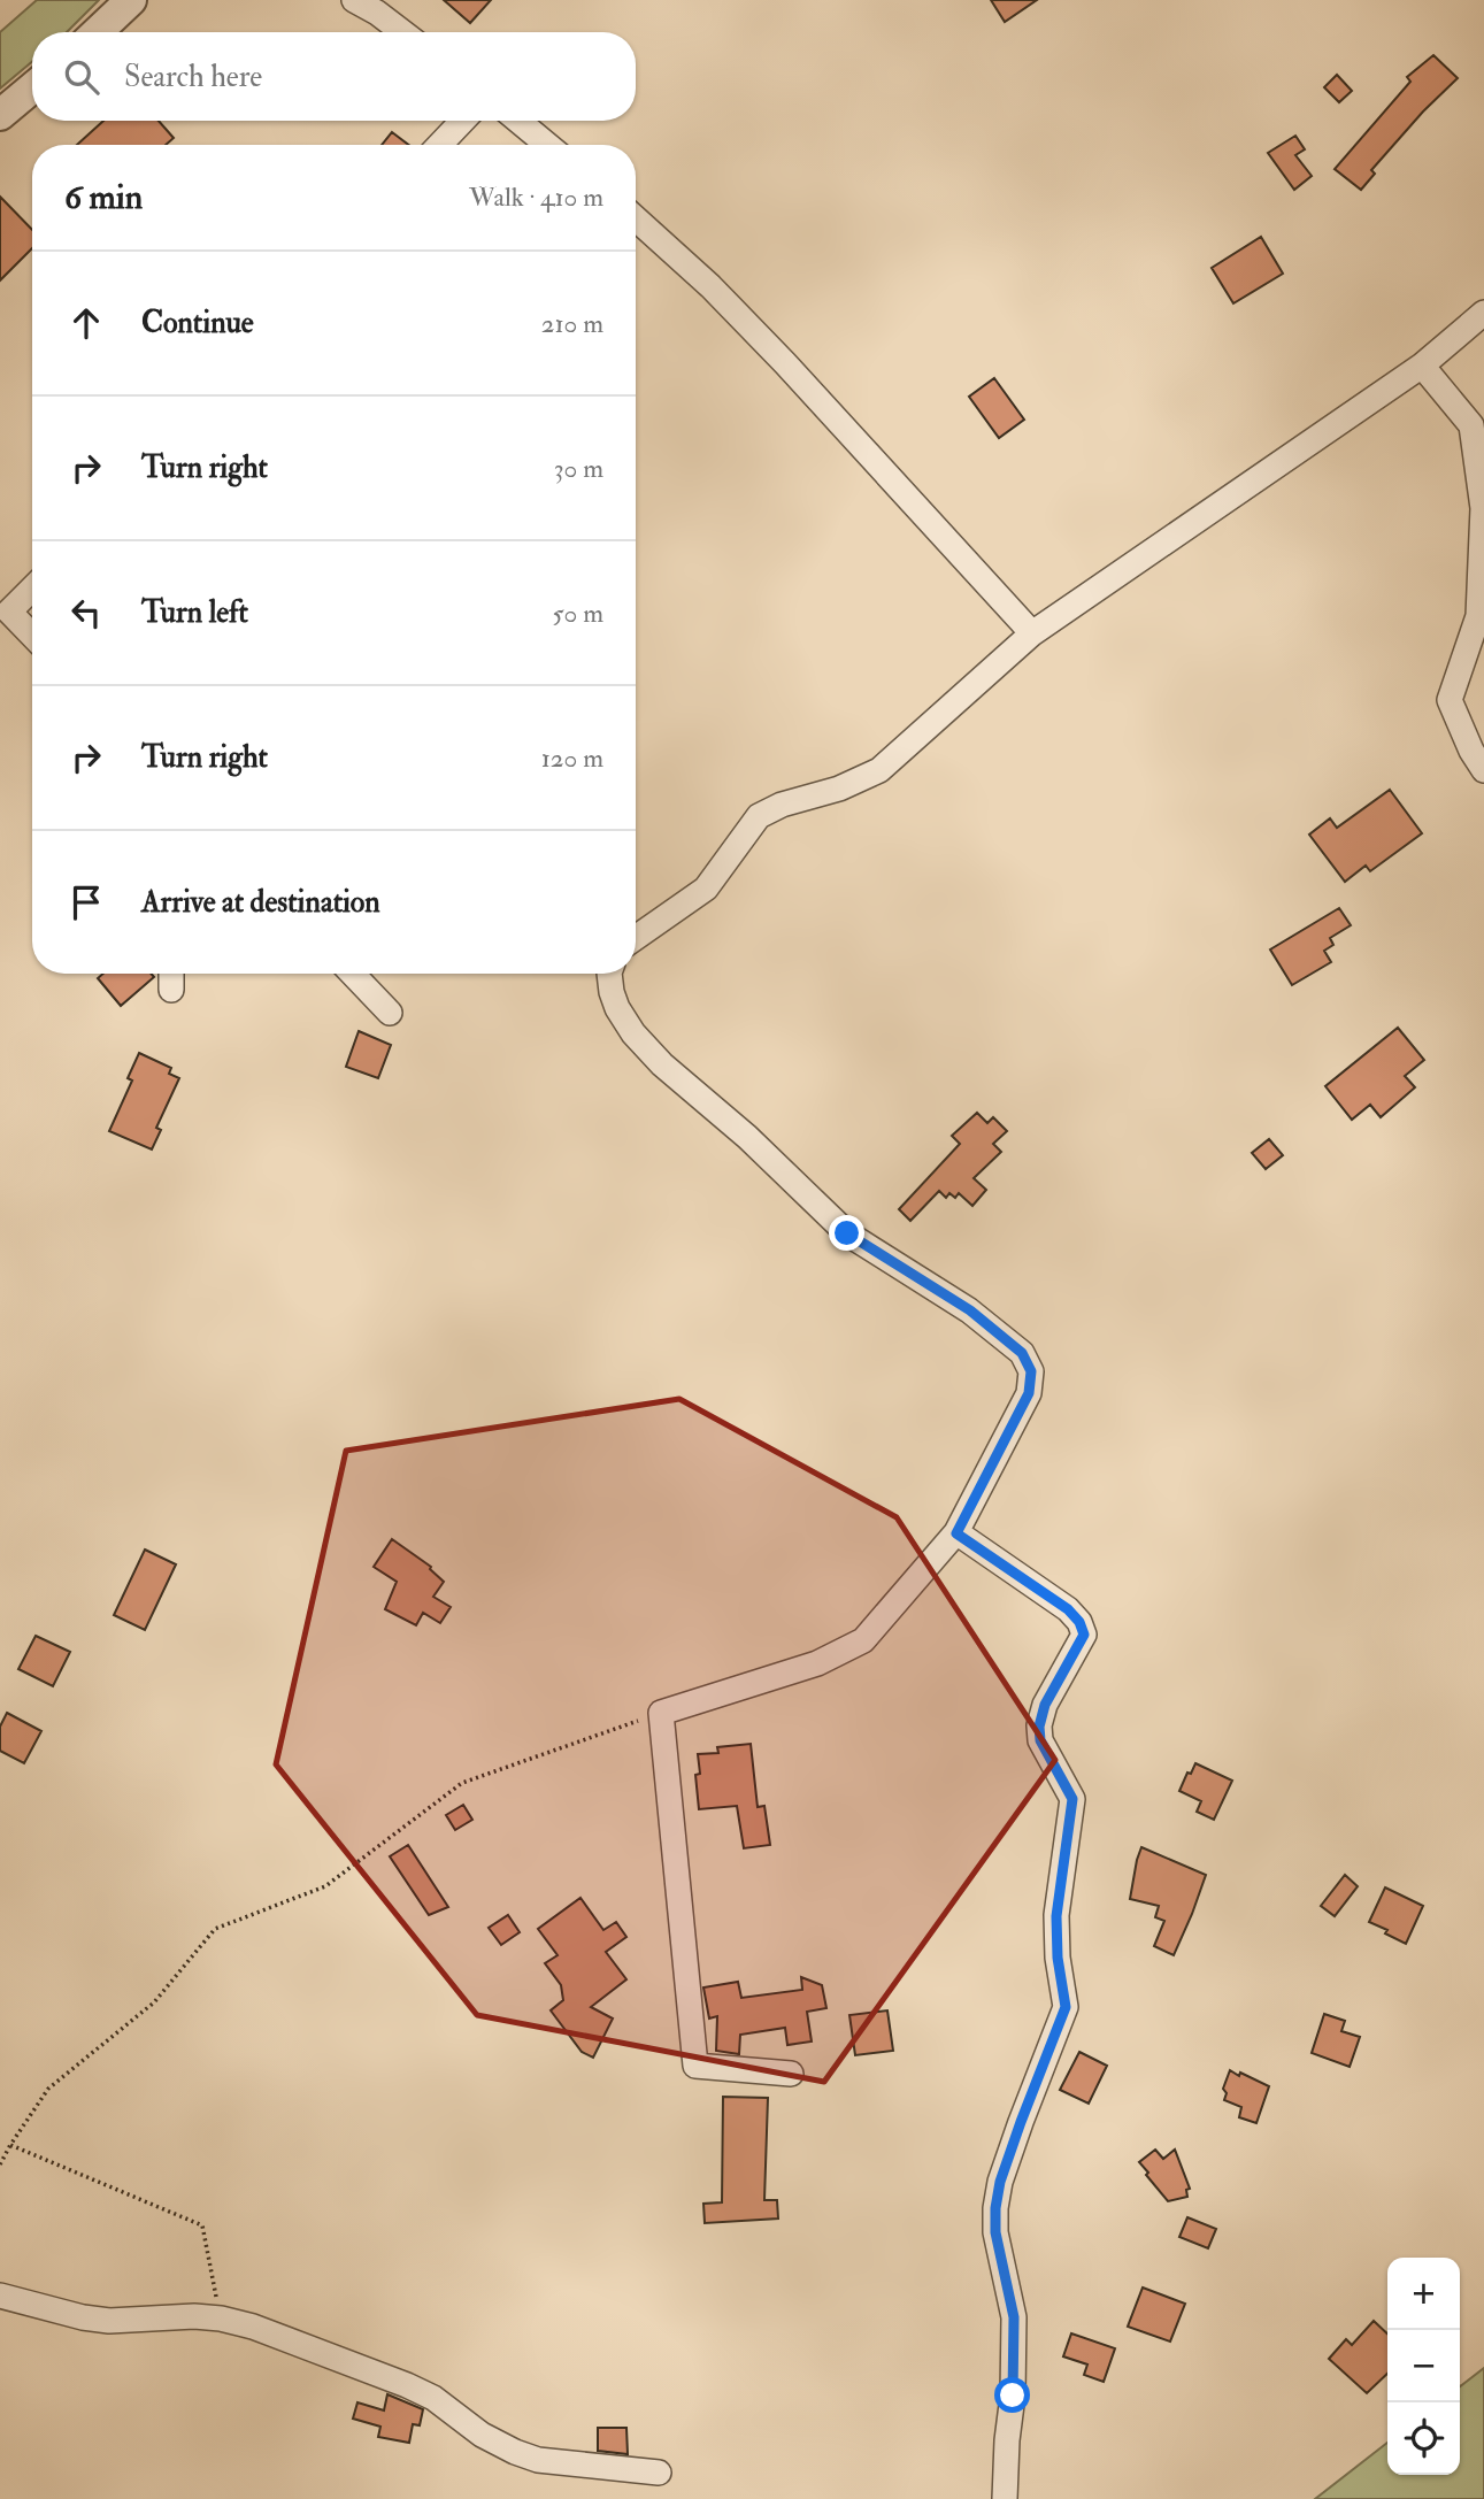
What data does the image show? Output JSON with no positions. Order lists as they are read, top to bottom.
{
  "page": {
    "search": "Search here",
    "heading": ["6 min", "Walk · 410 m"],
    "list": [
      ["Continue", "210 m"],
      ["Turn right", "30 m"],
      ["Turn left", "50 m"],
      ["Turn right", "120 m"],
      "Arrive at destination"
    ],
    "map_buttons": ["+", "−"]
  }
}
